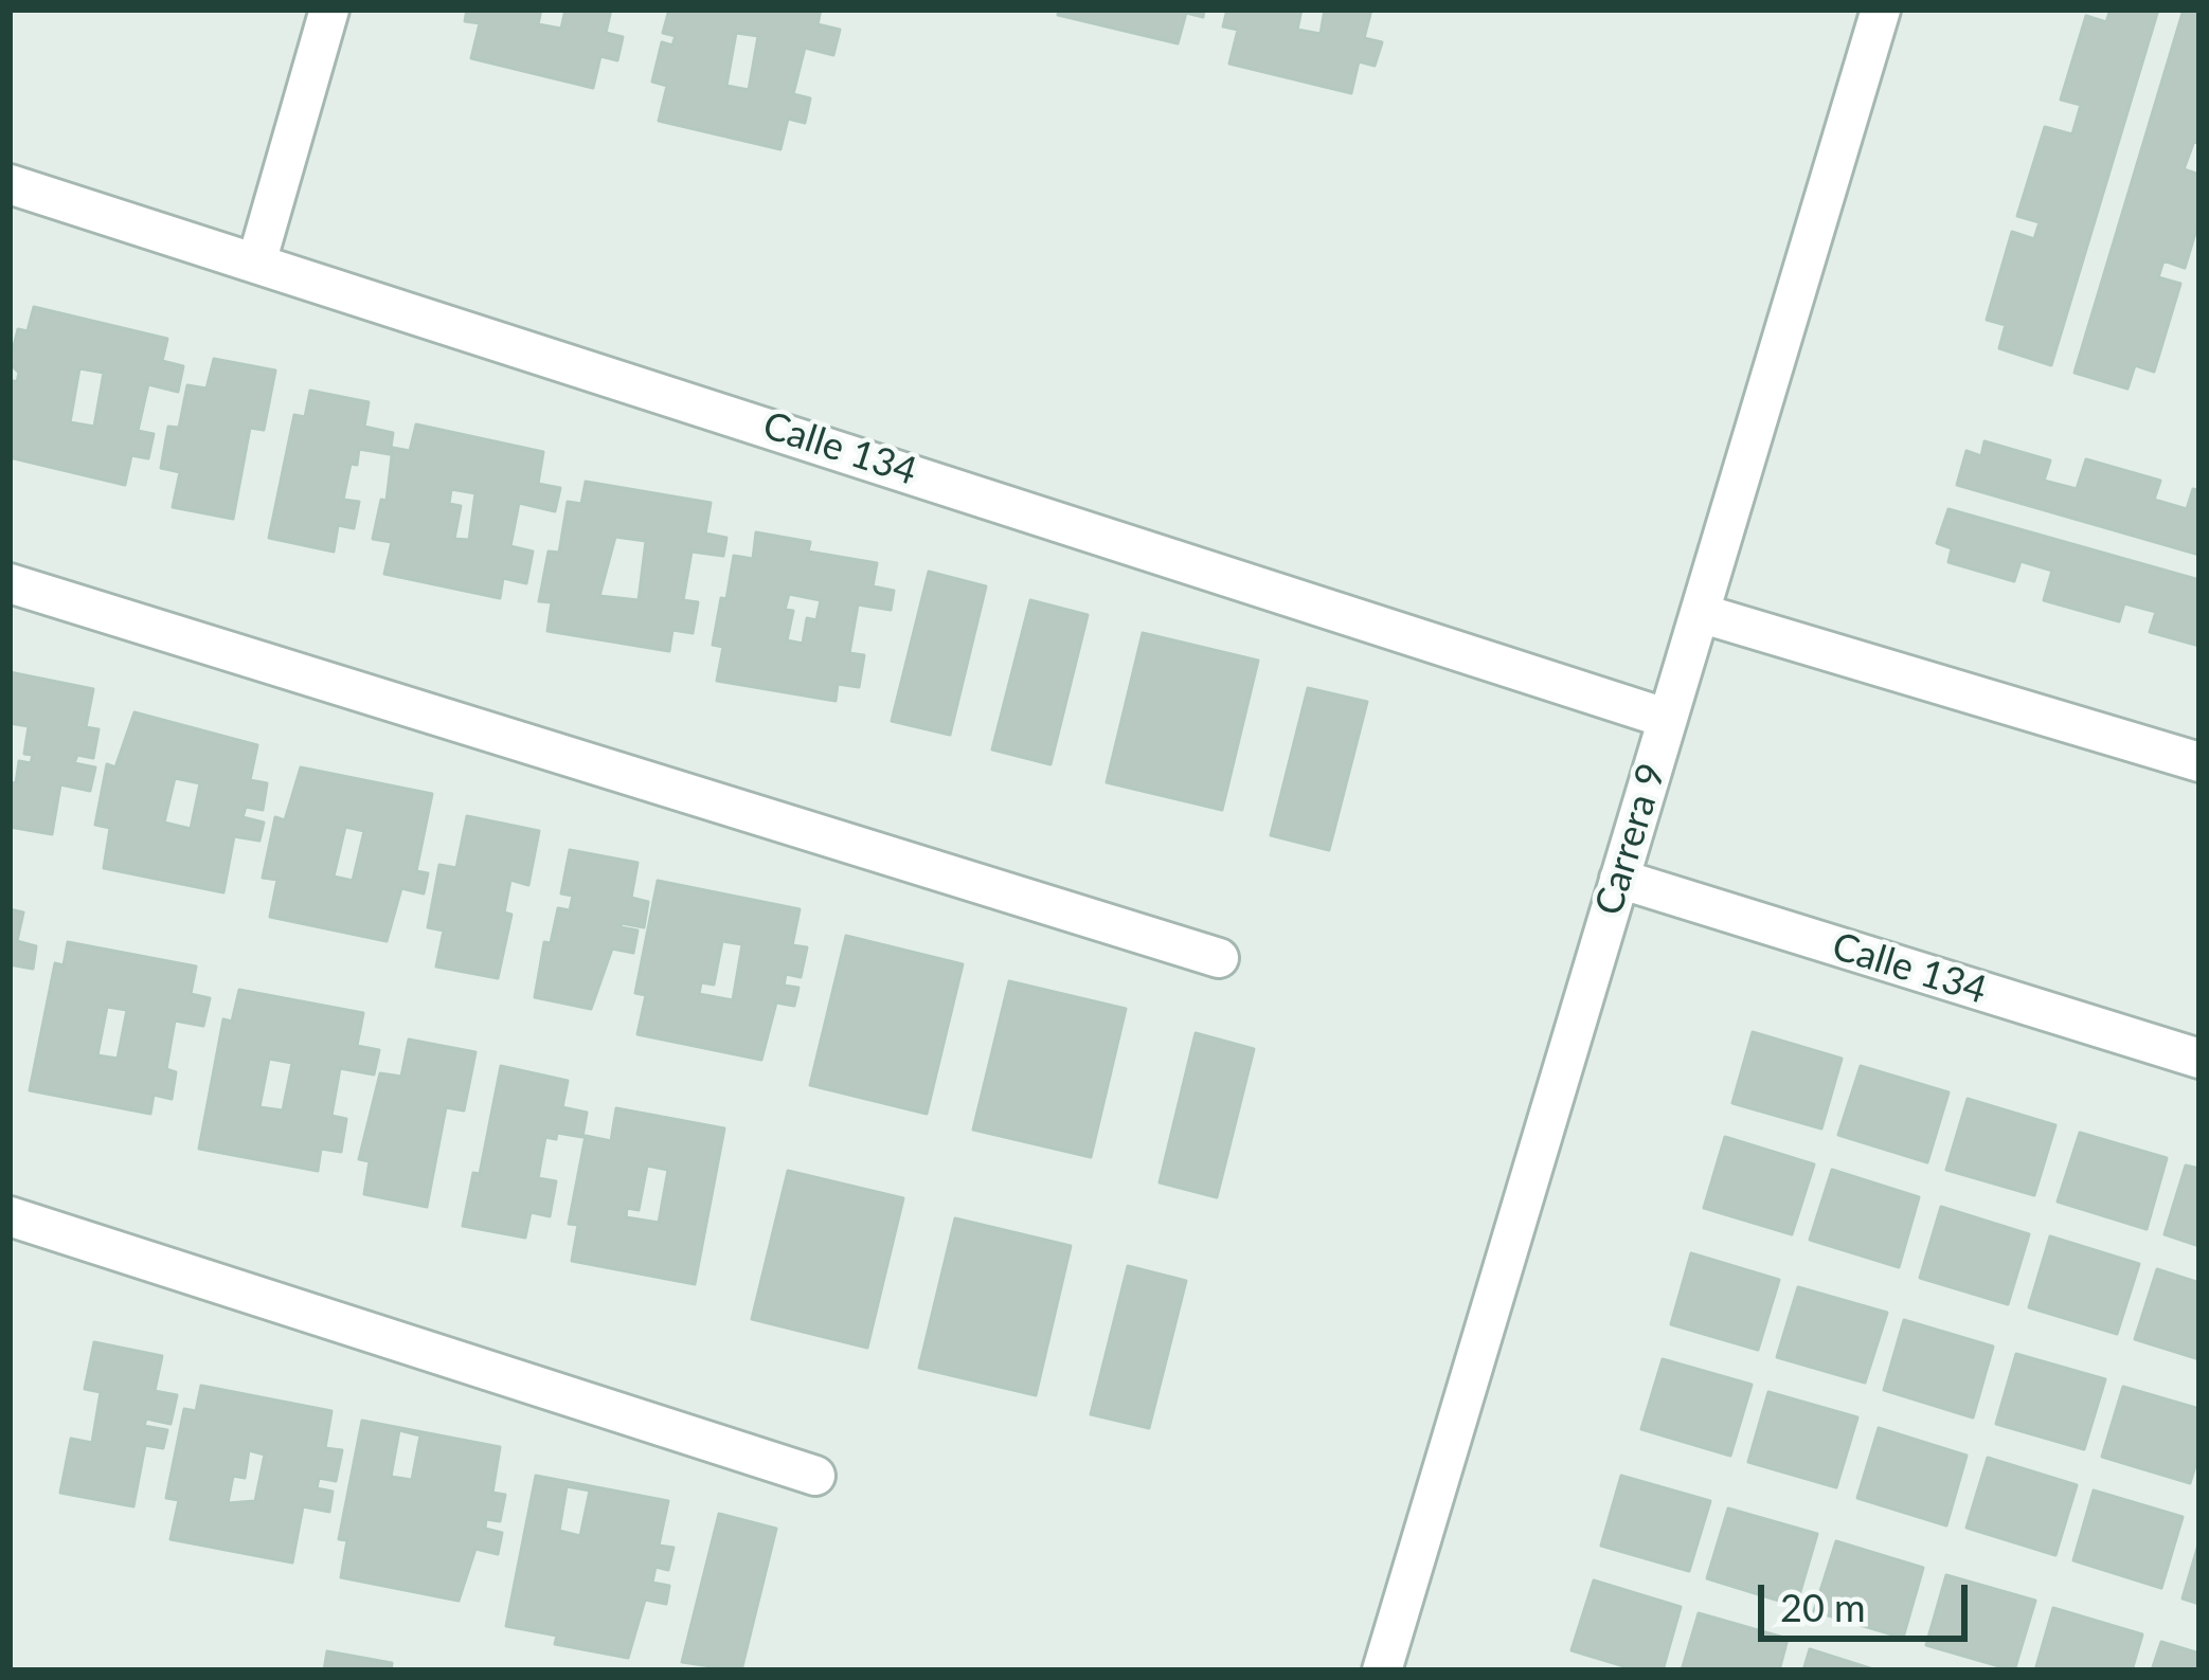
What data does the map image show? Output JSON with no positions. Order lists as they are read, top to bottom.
{
  "streets": {
    "street": ["Calle 134", "Carrera 9"]
  },
  "crossings": [
    ["Calle 134", "Carrera 9"]
  ],
  "scale_bar": "20 m"
}
